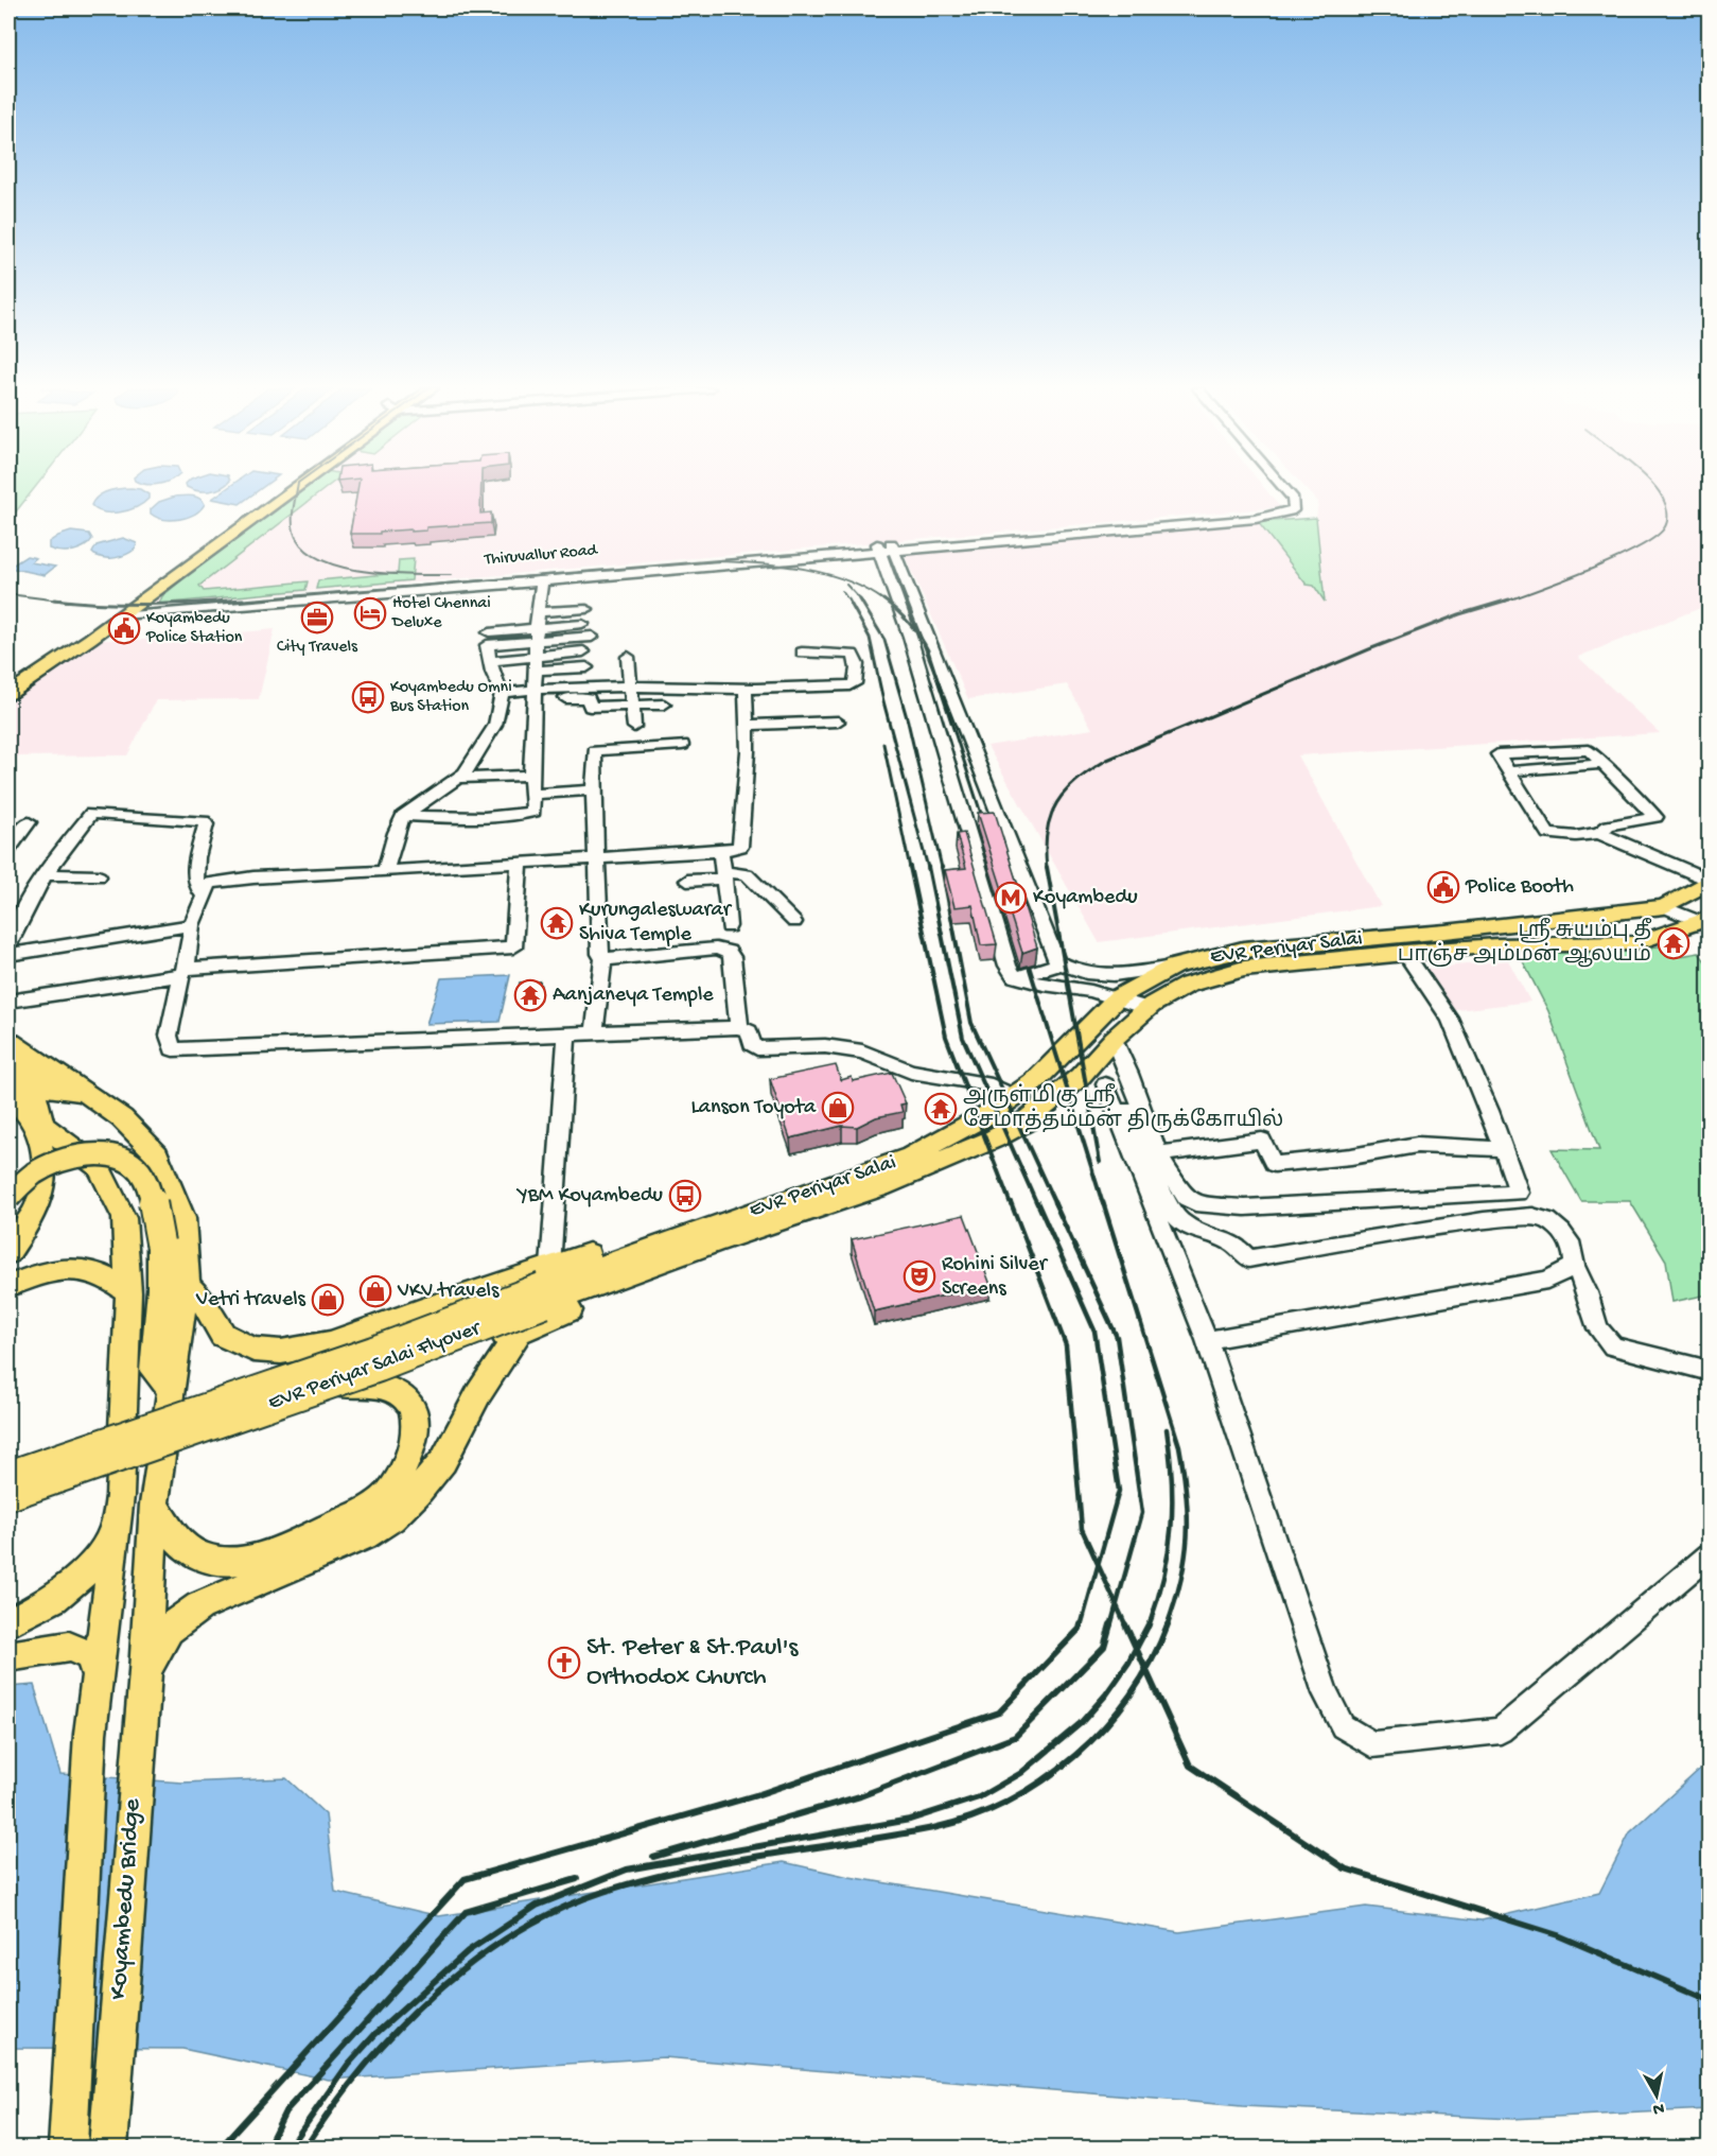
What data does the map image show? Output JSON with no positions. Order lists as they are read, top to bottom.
{
  "streets": {
    "main road": ["EVR Periyar Salai", "EVR Periyar Salai Flyover", "Koyambedu Bridge"],
    "street": ["Thiruvallur Road"]
  },
  "crossings": [
    ["EVR Periyar Salai", "EVR Periyar Salai Flyover"]
  ],
  "places": {
    "hotel": ["Hotel Chennai Deluxe"],
    "office": ["City Travels"],
    "public building": ["Koyambedu Police Station", "Police Booth"],
    "bus stop": ["Koyambedu Omni Bus Station", "YBM Koyambedu"],
    "metro station": ["Koyambedu"],
    "temple": [
      "Kurungaleswarar Shiva Temple",
      "ஶ்ரீ சுயம்பு தீ பாஞ்ச அம்மன் ஆலயம்",
      "Aanjaneya Temple",
      "அருள்மிகு ஸ்ரீ சேமாத்தம்மன் திருக்கோயில்"
    ],
    "shop": ["Lanson Toyota", "VKV travels", "Vetri travels"],
    "theatre": ["Rohini Silver Screens"],
    "church": ["St. Peter & St.Paul's Orthodox Church"]
  },
  "north": "bottom"
}
